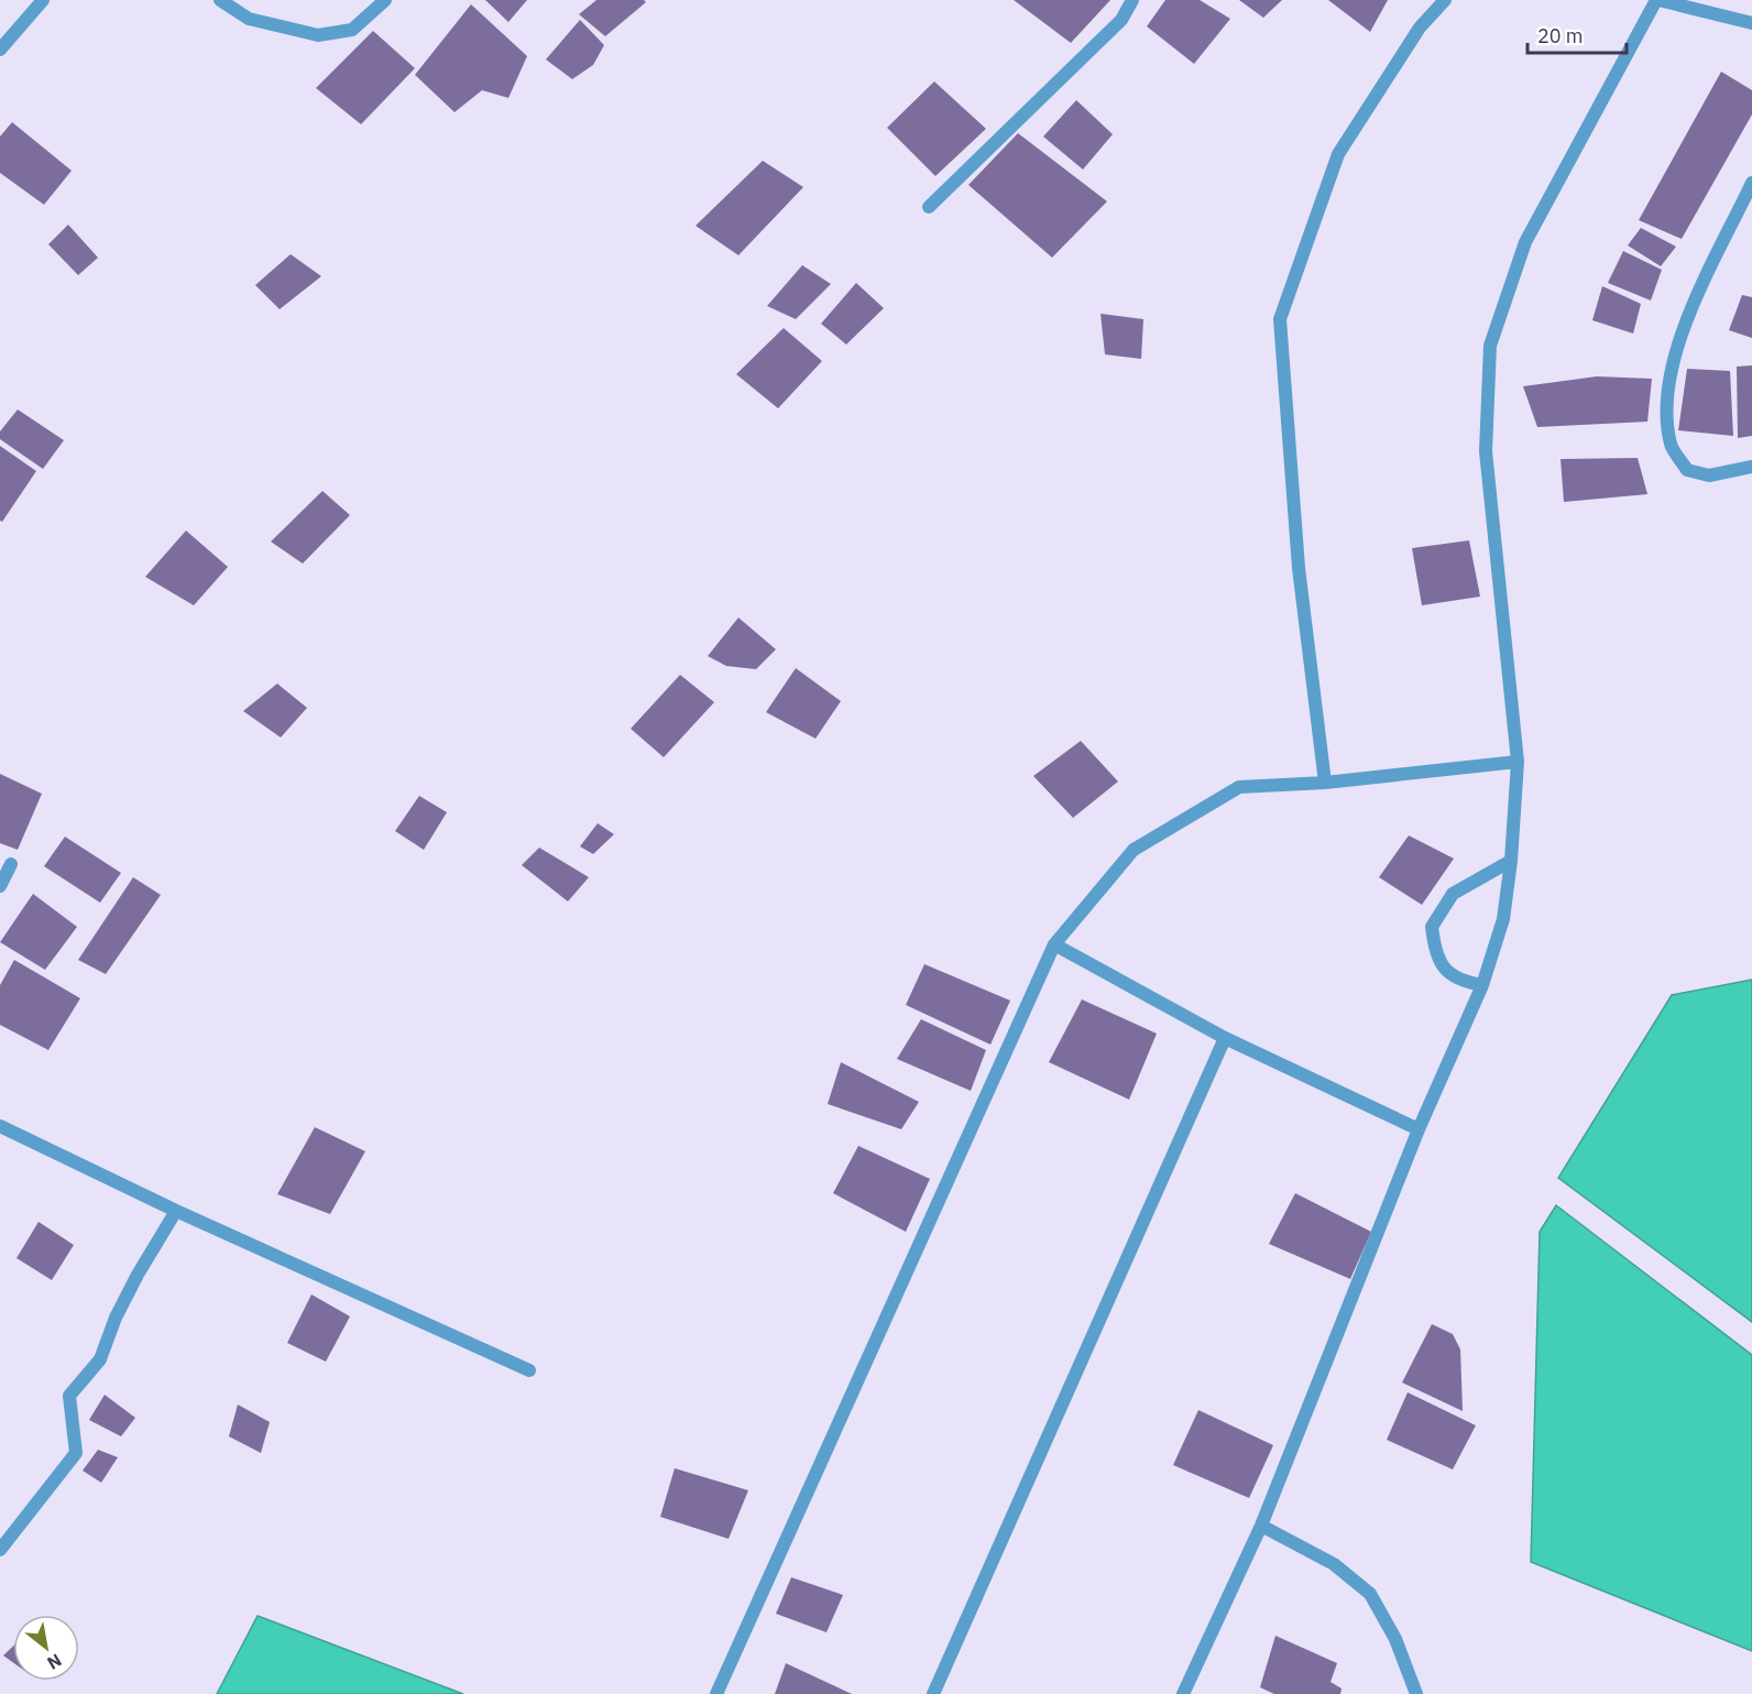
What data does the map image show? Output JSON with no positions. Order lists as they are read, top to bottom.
{
  "scale_bar": "20 m",
  "north": "bottom right"
}
